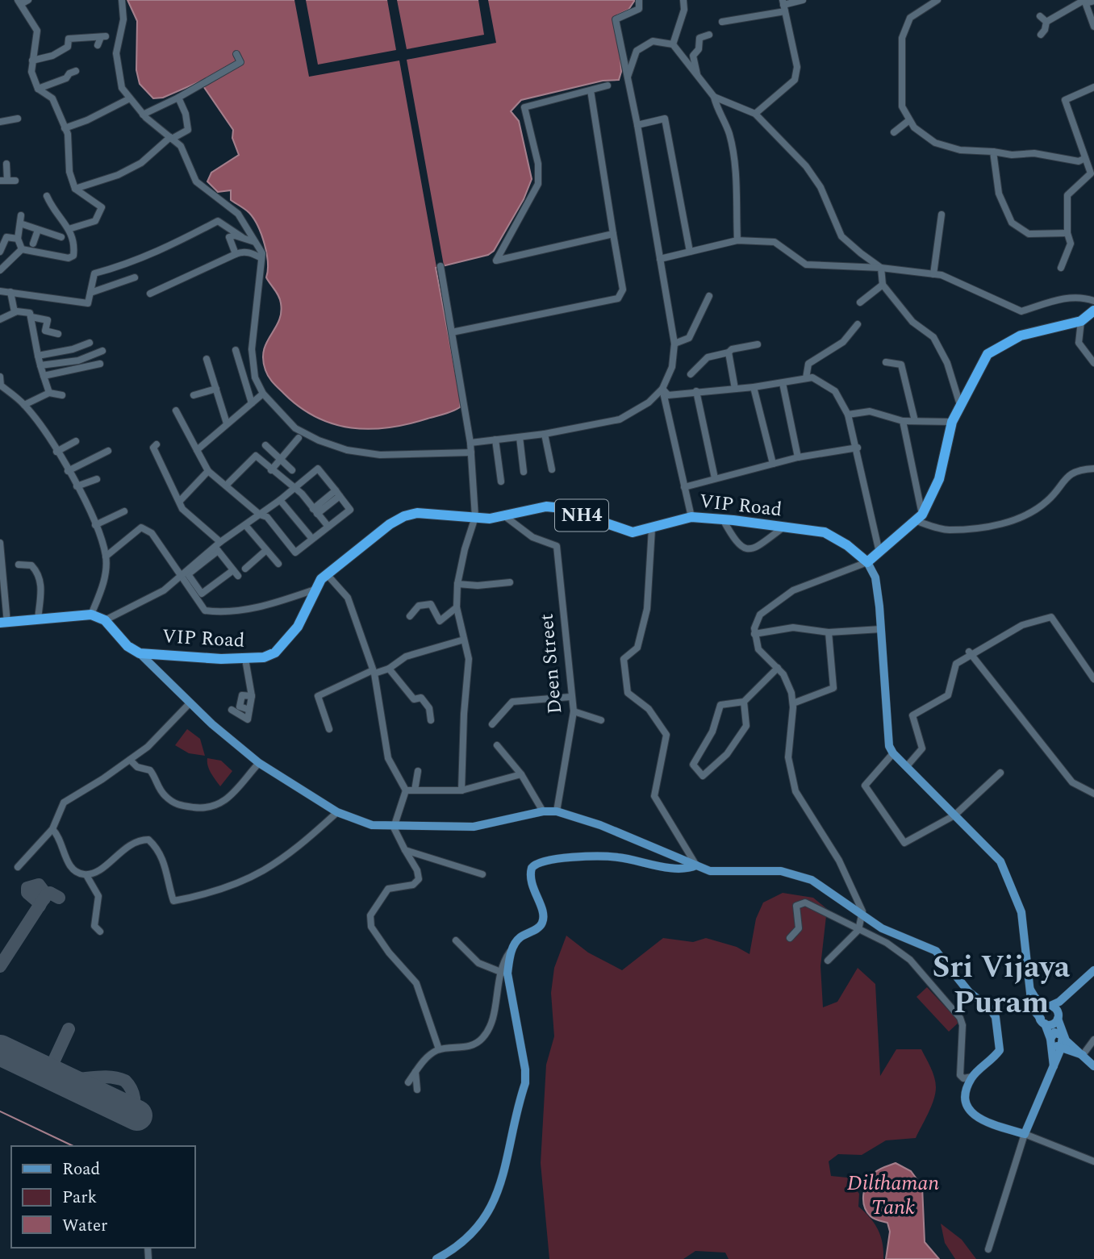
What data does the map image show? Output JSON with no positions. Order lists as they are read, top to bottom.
{
  "streets": {
    "highway": ["VIP Road", "NH4"],
    "street": ["Deen Street"]
  },
  "crossings": [
    ["VIP Road", "Deen Street"]
  ],
  "districts": ["Sri Vijaya Puram"],
  "water": ["Dilthaman Tank"],
  "legend": ["Road", "Park", "Water"]
}
